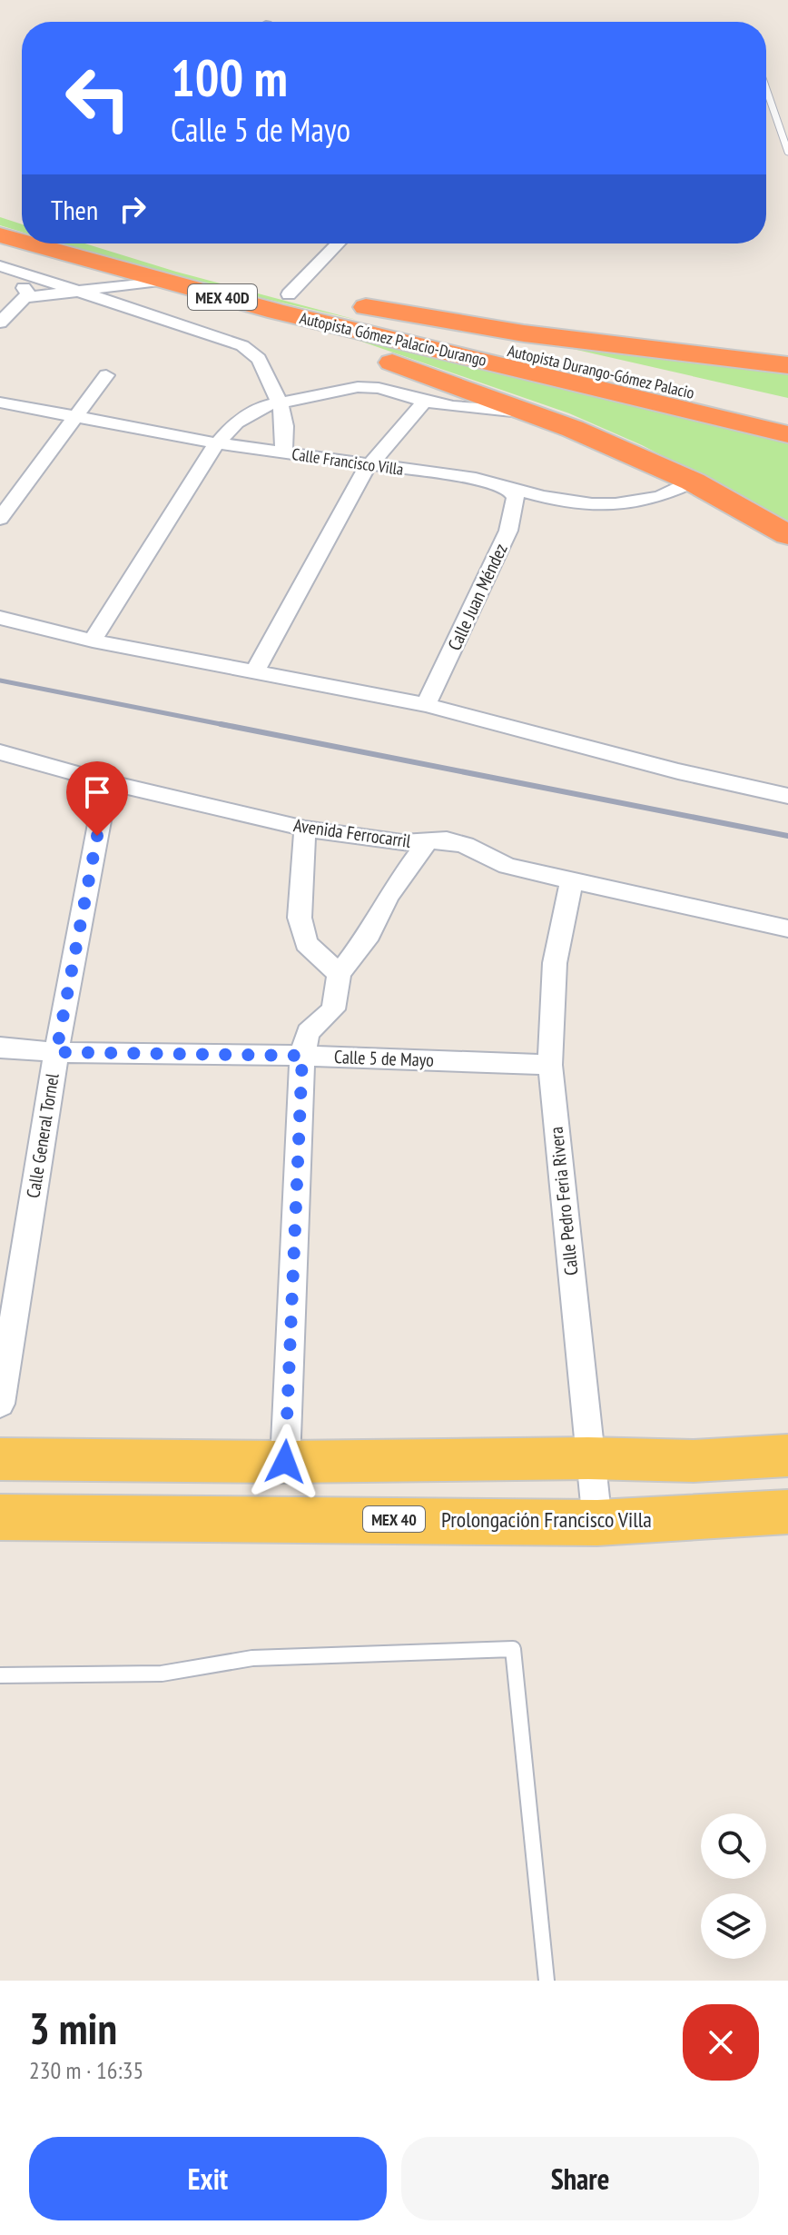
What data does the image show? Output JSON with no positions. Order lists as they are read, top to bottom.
{
  "streets": {
    "highway": ["MEX 40D", "Autopista Gómez Palacio-Durango", "Autopista Durango-Gómez Palacio"],
    "main road": ["MEX 40", "Prolongación Francisco Villa"],
    "street": [
      "Calle Francisco Villa",
      "Calle Juan Méndez",
      "Avenida Ferrocarril",
      "Calle 5 de Mayo",
      "Calle General Tornel",
      "Calle Pedro Feria Rivera"
    ]
  },
  "crossings": [
    ["Calle Francisco Villa", "Calle Juan Méndez"],
    ["Avenida Ferrocarril", "Calle General Tornel"],
    ["Avenida Ferrocarril", "Calle Pedro Feria Rivera"],
    ["Calle 5 de Mayo", "Calle General Tornel"],
    ["Calle 5 de Mayo", "Calle Pedro Feria Rivera"],
    ["Calle Pedro Feria Rivera", "Prolongación Francisco Villa"]
  ],
  "page": {
    "turn": ["100 m", "Calle 5 de Mayo"],
    "then": "Then",
    "heading": ["3 min", "230 m · 16:35"],
    "buttons": ["Exit", "Share"]
  }
}
